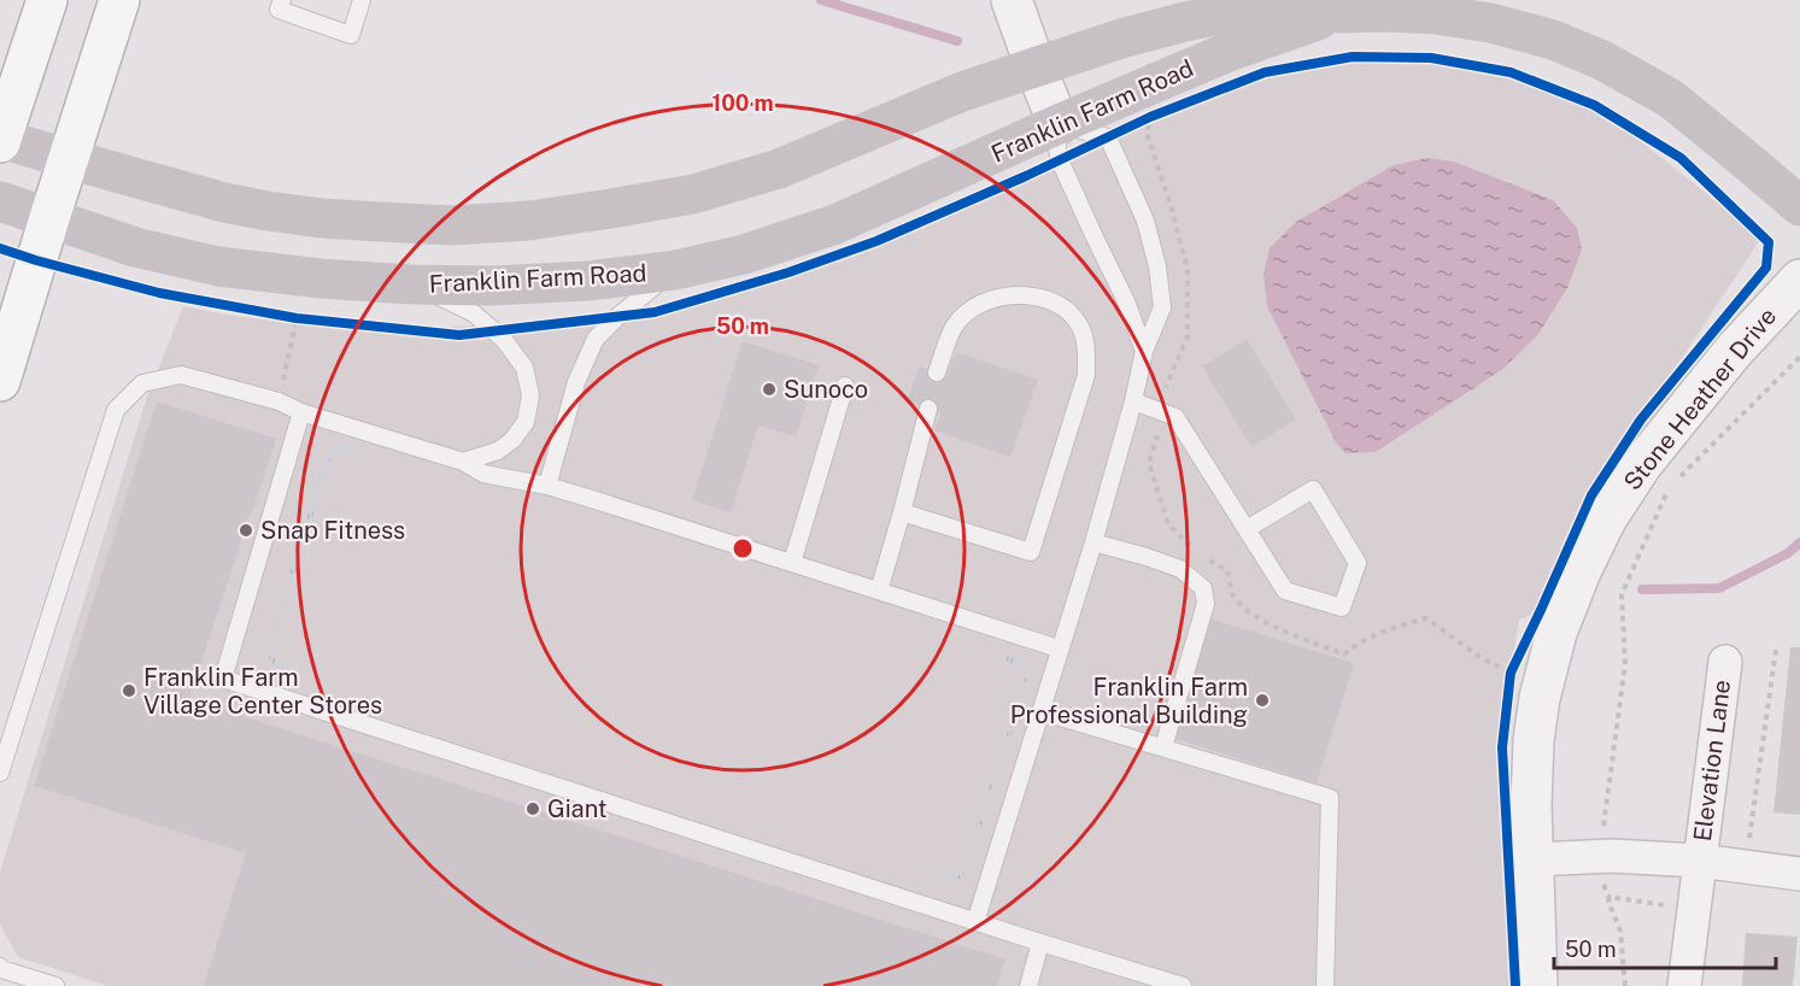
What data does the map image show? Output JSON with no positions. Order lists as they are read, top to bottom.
{
  "streets": {
    "main road": ["Franklin Farm Road"],
    "street": ["Stone Heather Drive", "Elevation Lane"]
  },
  "crossings": [
    ["Stone Heather Drive", "Elevation Lane"]
  ],
  "places": [
    "Sunoco",
    "Snap Fitness",
    "Franklin Farm Village Center Stores",
    "Franklin Farm Professional Building",
    "Giant"
  ],
  "scale_bar": "50 m",
  "rings": ["100 m", "50 m"]
}
